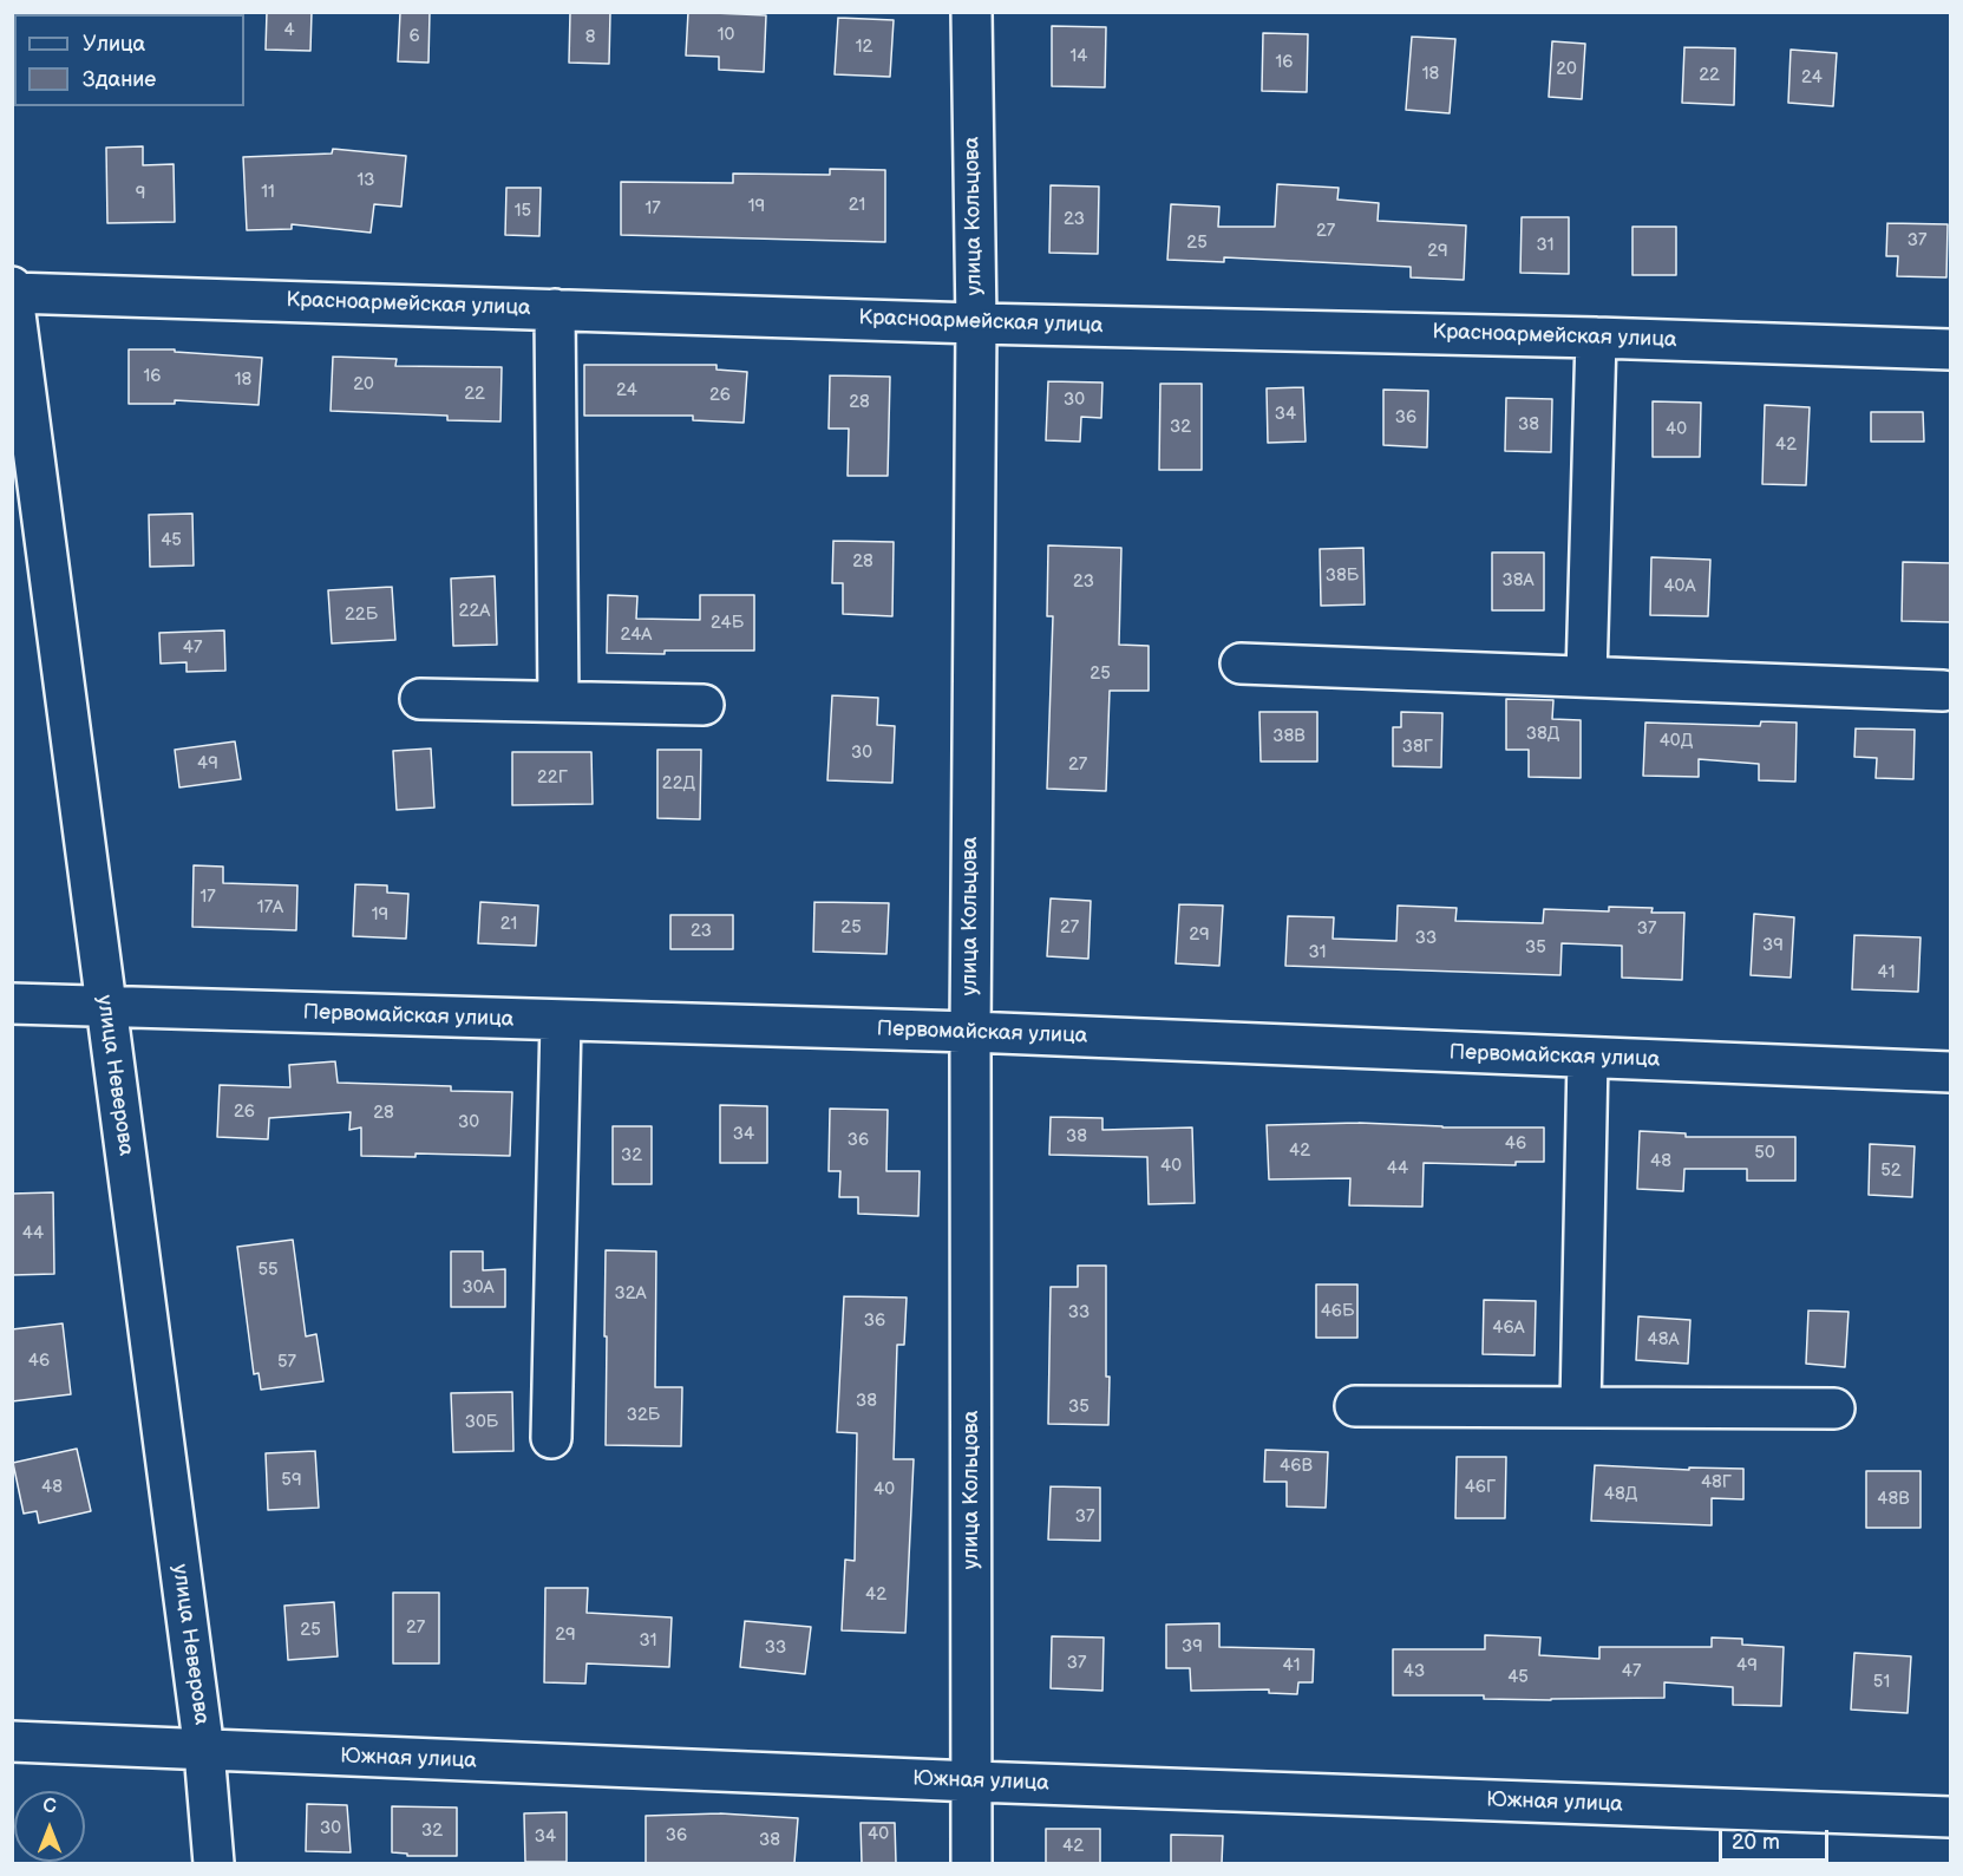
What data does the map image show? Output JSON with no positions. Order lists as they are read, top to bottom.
{
  "streets": {
    "street": [
      "улица Кольцова",
      "Красноармейская улица",
      "Первомайская улица",
      "улица Неверова",
      "Южная улица"
    ]
  },
  "crossings": [
    ["улица Кольцова", "Красноармейская улица"],
    ["улица Кольцова", "Первомайская улица"],
    ["улица Кольцова", "Южная улица"],
    ["Красноармейская улица", "улица Неверова"],
    ["Первомайская улица", "улица Неверова"],
    ["улица Неверова", "Южная улица"]
  ],
  "house_numbers": [
    "4",
    "10",
    "6",
    "8",
    "12",
    "14",
    "16",
    "20",
    "18",
    "22",
    "24",
    "13",
    "11",
    "9",
    "21",
    "19",
    "17",
    "15",
    "23",
    "27",
    "37",
    "25",
    "31",
    "29",
    "16",
    "18",
    "20",
    "24",
    "22",
    "26",
    "30",
    "28",
    "34",
    "36",
    "38",
    "32",
    "40",
    "42",
    "45",
    "28",
    "38Б",
    "38А",
    "23",
    "40А",
    "22А",
    "22Б",
    "24Б",
    "24А",
    "47",
    "25",
    "38Д",
    "38В",
    "40Д",
    "38Г",
    "30",
    "49",
    "27",
    "22Г",
    "22Д",
    "17",
    "17А",
    "19",
    "21",
    "25",
    "27",
    "37",
    "23",
    "29",
    "33",
    "39",
    "35",
    "31",
    "41",
    "26",
    "28",
    "30",
    "34",
    "38",
    "36",
    "46",
    "42",
    "50",
    "32",
    "48",
    "40",
    "44",
    "52",
    "44",
    "55",
    "30А",
    "32А",
    "46Б",
    "33",
    "36",
    "46А",
    "48А",
    "46",
    "57",
    "38",
    "35",
    "32Б",
    "30Б",
    "46В",
    "59",
    "48Г",
    "48",
    "46Г",
    "40",
    "48Д",
    "48В",
    "37",
    "42",
    "27",
    "25",
    "29",
    "31",
    "39",
    "33",
    "37",
    "41",
    "49",
    "43",
    "47",
    "45",
    "51",
    "30",
    "32",
    "40",
    "36",
    "34",
    "38",
    "42"
  ],
  "legend": ["Улица", "Здание"],
  "scale_bar": "20 m",
  "north": "top"
}
